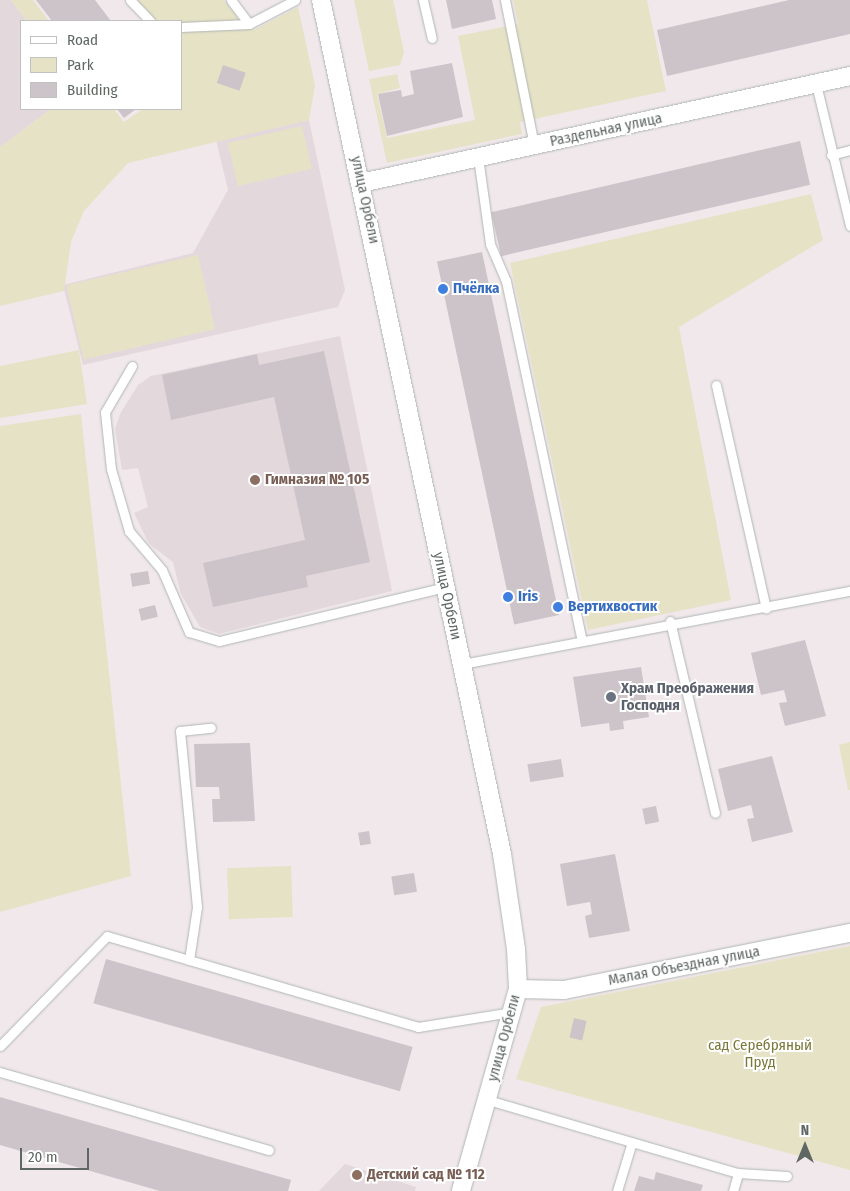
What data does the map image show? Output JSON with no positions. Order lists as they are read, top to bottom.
{
  "streets": {
    "street": ["Раздельная улица", "улица Орбели", "Малая Объездная улица"]
  },
  "crossings": [
    ["Раздельная улица", "улица Орбели"],
    ["улица Орбели", "Малая Объездная улица"]
  ],
  "parks": ["сад Серебряный Пруд"],
  "places": [
    "Пчёлка",
    "Гимназия № 105",
    "Iris",
    "Вертихвостик",
    "Храм Преображения Господня",
    "Детский сад № 112"
  ],
  "legend": ["Road", "Park", "Building"],
  "scale_bar": "20 m",
  "north": "top"
}
